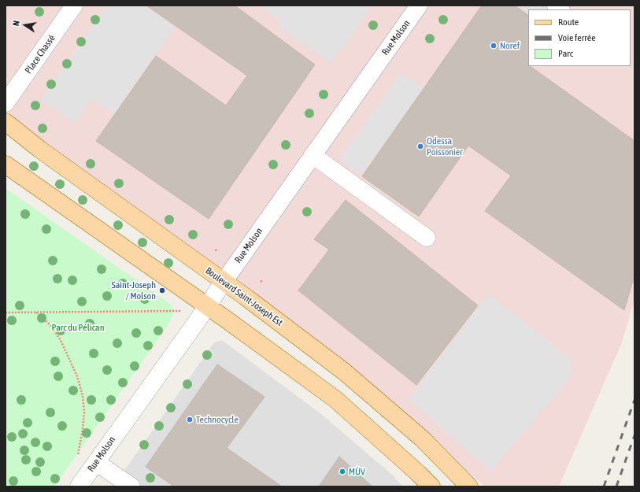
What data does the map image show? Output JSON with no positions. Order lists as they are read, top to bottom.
{
  "streets": {
    "main road": ["Boulevard Saint-Joseph Est"],
    "street": ["Rue Molson", "Place Chassé"]
  },
  "crossings": [
    ["Rue Molson", "Boulevard Saint-Joseph Est"]
  ],
  "parks": ["Parc du Pélican"],
  "places": [
    "Noref",
    "Odessa Poissonier",
    "Saint-Joseph / Molson",
    "Technocycle",
    "MÙV"
  ],
  "legend": ["Route", "Voie ferrée", "Parc"],
  "north": "left"
}
